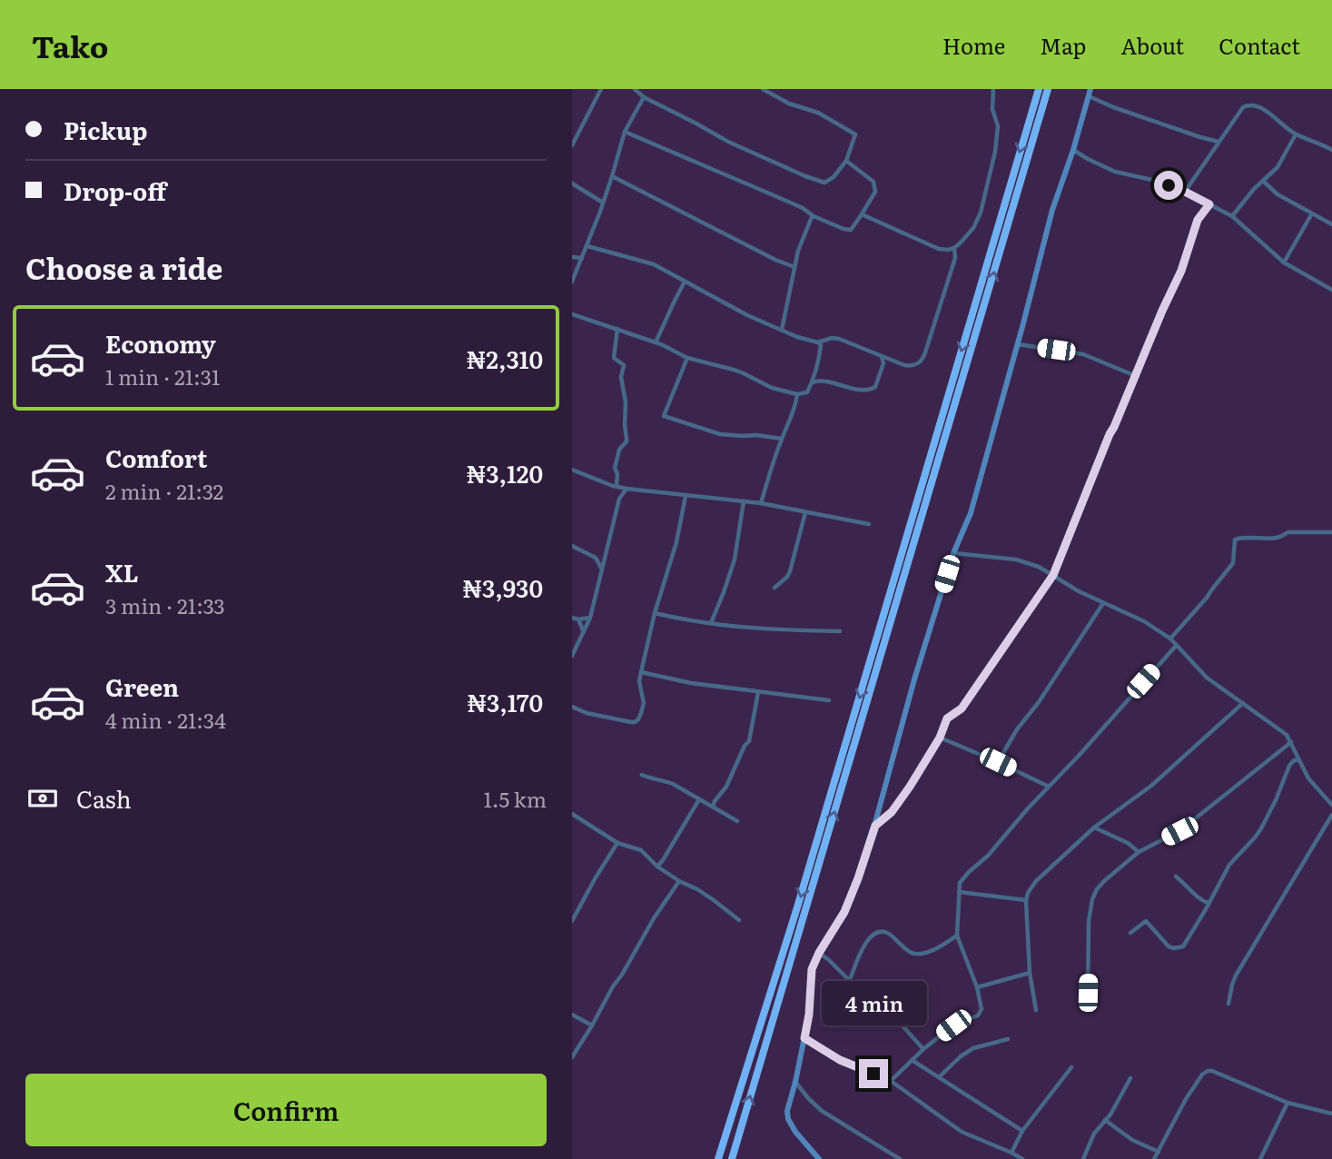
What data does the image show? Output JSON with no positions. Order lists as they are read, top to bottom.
{
  "page": {
    "header": "Tako",
    "nav": [
      "Home",
      "Map",
      "About",
      "Contact"
    ],
    "banner": ["Pickup", "Drop-off"],
    "heading": "Choose a ride",
    "list": [
      {
        "name": "Economy",
        "note": "1 min · 21:31",
        "value": "₦2,310"
      },
      {
        "name": "Comfort",
        "note": "2 min · 21:32",
        "value": "₦3,120"
      },
      {
        "name": "XL",
        "note": "3 min · 21:33",
        "value": "₦3,930"
      },
      {
        "name": "Green",
        "note": "4 min · 21:34",
        "value": "₦3,170"
      }
    ],
    "pay": ["Cash", "1.5 km"],
    "bubble": "4 min",
    "buttons": "Confirm"
  }
}
